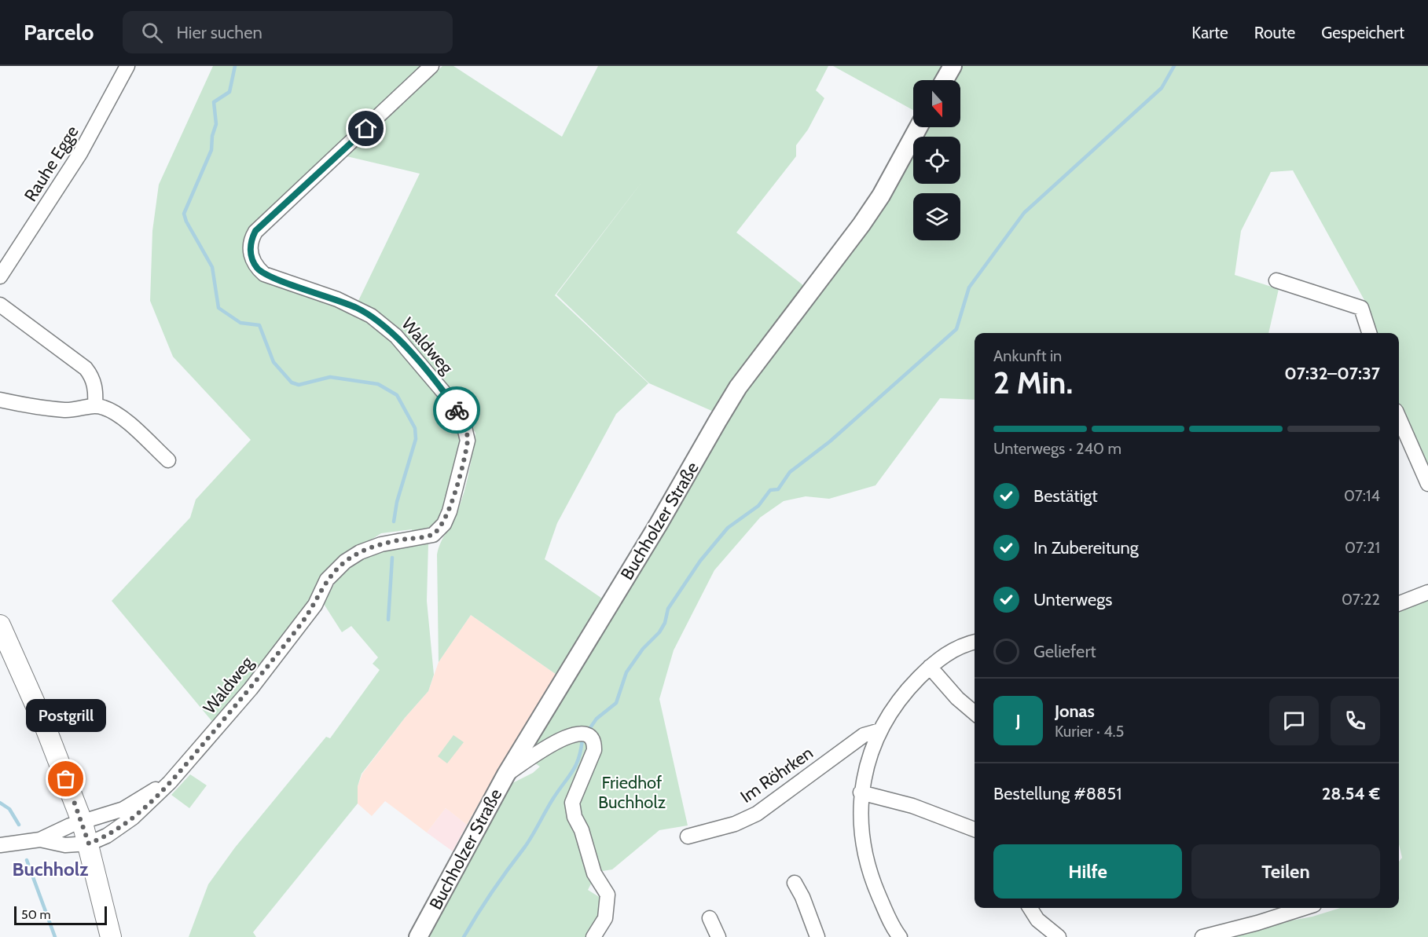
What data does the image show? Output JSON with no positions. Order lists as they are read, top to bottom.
{
  "streets": {
    "street": [
      "Rauhe Egge",
      "Waldweg",
      "Buchholzer Straße",
      "Im Röhrken"
    ]
  },
  "districts": ["Buchholz"],
  "parks": ["Friedhof Buchholz"],
  "places": ["Postgrill"],
  "scale_bar": "50 m",
  "north": "bottom",
  "page": {
    "header": "Parcelo",
    "search": "Hier suchen",
    "nav": ["Karte", "Route", "Gespeichert"],
    "heading": ["2 Min.", "Ankunft in", "07:32–07:37"],
    "panel": [
      "Jonas",
      "Kurier · 4.5",
      "Bestellung #8851",
      "28.54 €"
    ],
    "bar": "Unterwegs · 240 m",
    "list": [
      ["Bestätigt", "07:14"],
      ["In Zubereitung", "07:21"],
      ["Unterwegs", "07:22"],
      "Geliefert"
    ],
    "round": "J",
    "bubble": "Postgrill",
    "buttons": ["Hilfe", "Teilen"],
    "scale": "50 m"
  }
}
